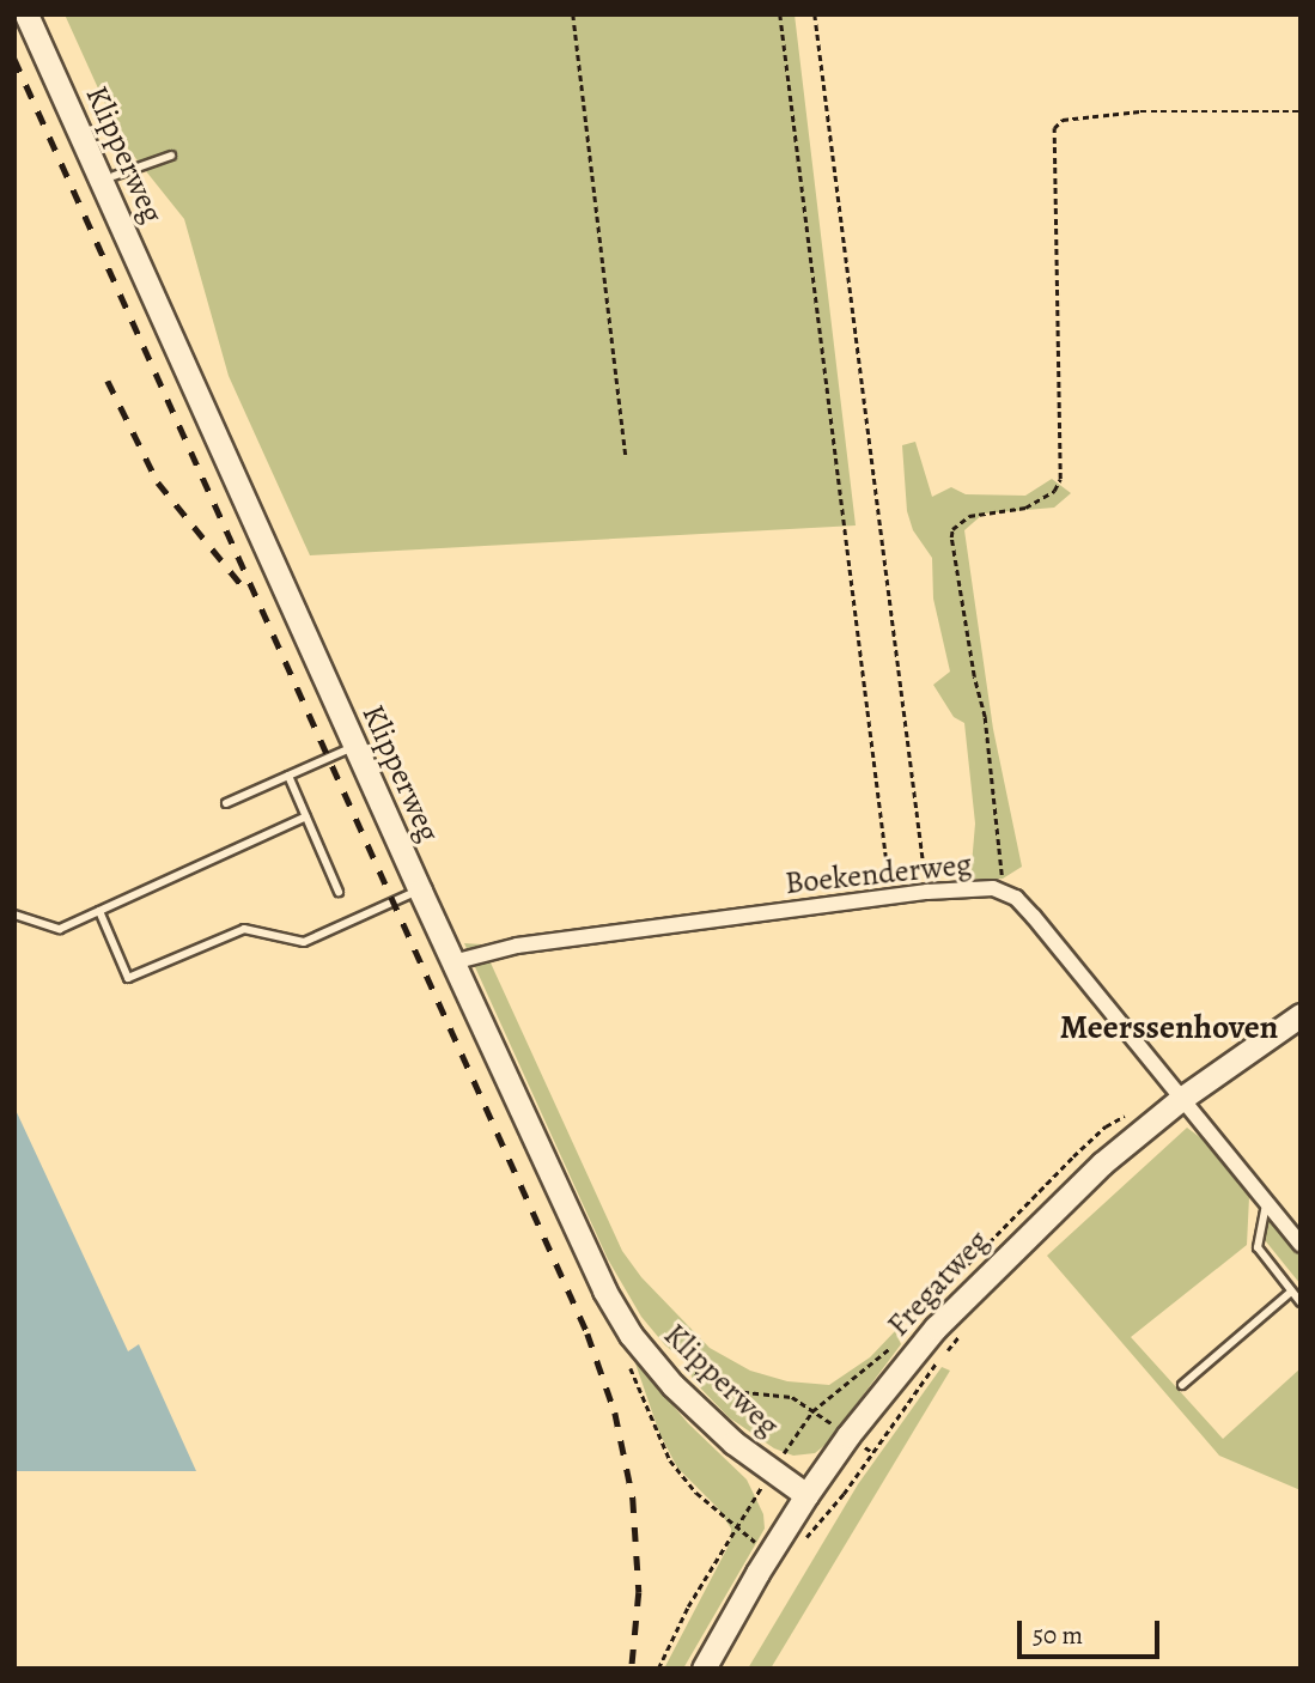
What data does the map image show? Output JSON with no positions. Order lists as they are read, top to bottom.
{
  "streets": {
    "street": ["Klipperweg", "Boekenderweg", "Fregatweg"]
  },
  "crossings": [
    ["Klipperweg", "Boekenderweg"],
    ["Klipperweg", "Fregatweg"],
    ["Boekenderweg", "Fregatweg"]
  ],
  "districts": ["Meerssenhoven"],
  "scale_bar": "50 m"
}
